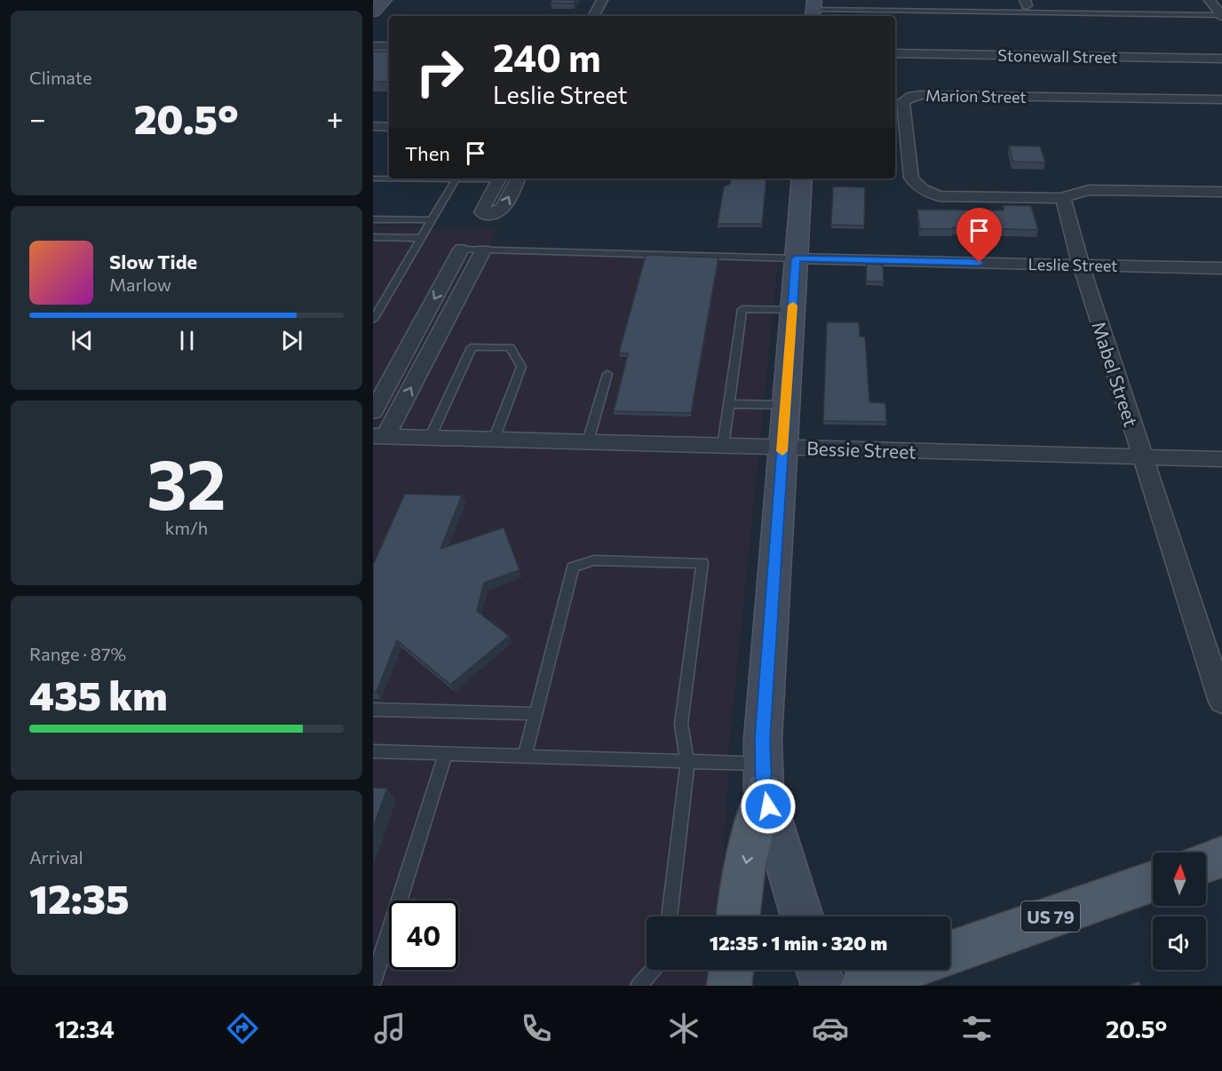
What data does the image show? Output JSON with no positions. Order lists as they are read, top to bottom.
{
  "streets": {
    "main road": ["US 79"],
    "street": [
      "Stonewall Street",
      "Marion Street",
      "Leslie Street",
      "Mabel Street",
      "Bessie Street"
    ]
  },
  "crossings": [
    ["Marion Street", "Mabel Street"],
    ["Leslie Street", "Mabel Street"],
    ["Mabel Street", "Bessie Street"]
  ],
  "north": "top",
  "page": {
    "tile": [
      "Climate",
      ["32", "km/h"],
      ["Range · 87%", "435 km"],
      ["Arrival", "12:35"]
    ],
    "turn": ["240 m", "Leslie Street"],
    "heat": ["−", "20.5°", "+"],
    "then": "Then",
    "song": ["Slow Tide", "Marlow"],
    "limit": "40",
    "trip": "12:35 · 1 min · 320 m",
    "tabs": ["12:34", "20.5°"]
  }
}
